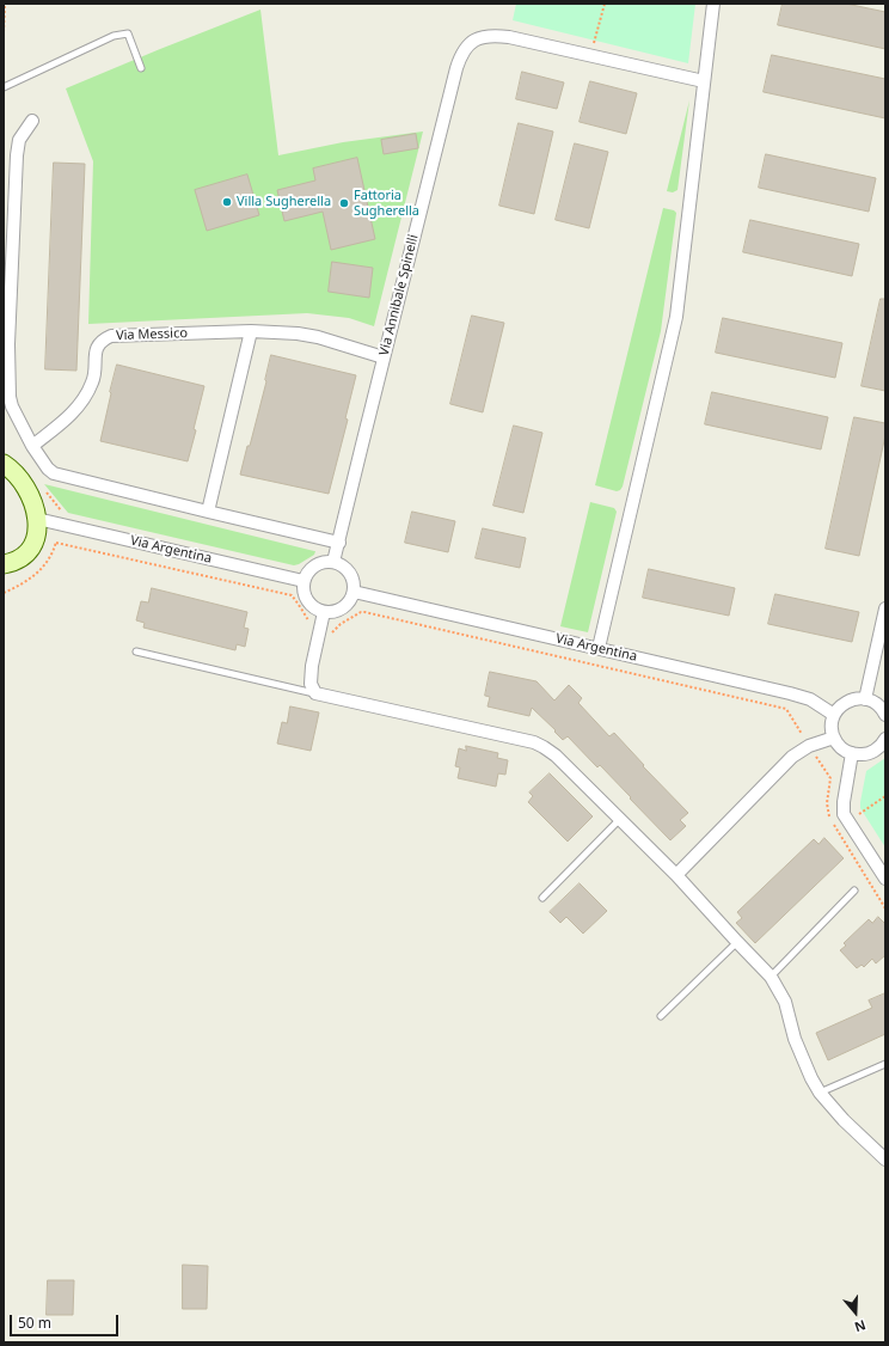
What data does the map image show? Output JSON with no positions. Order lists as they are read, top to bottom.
{
  "streets": {
    "street": ["Via Annibale Spinelli", "Via Messico", "Via Argentina"]
  },
  "crossings": [
    ["Via Annibale Spinelli", "Via Messico"],
    ["Via Annibale Spinelli", "Via Argentina"]
  ],
  "places": ["Villa Sugherella", "Fattoria Sugherella"],
  "scale_bar": "50 m",
  "north": "bottom"
}
